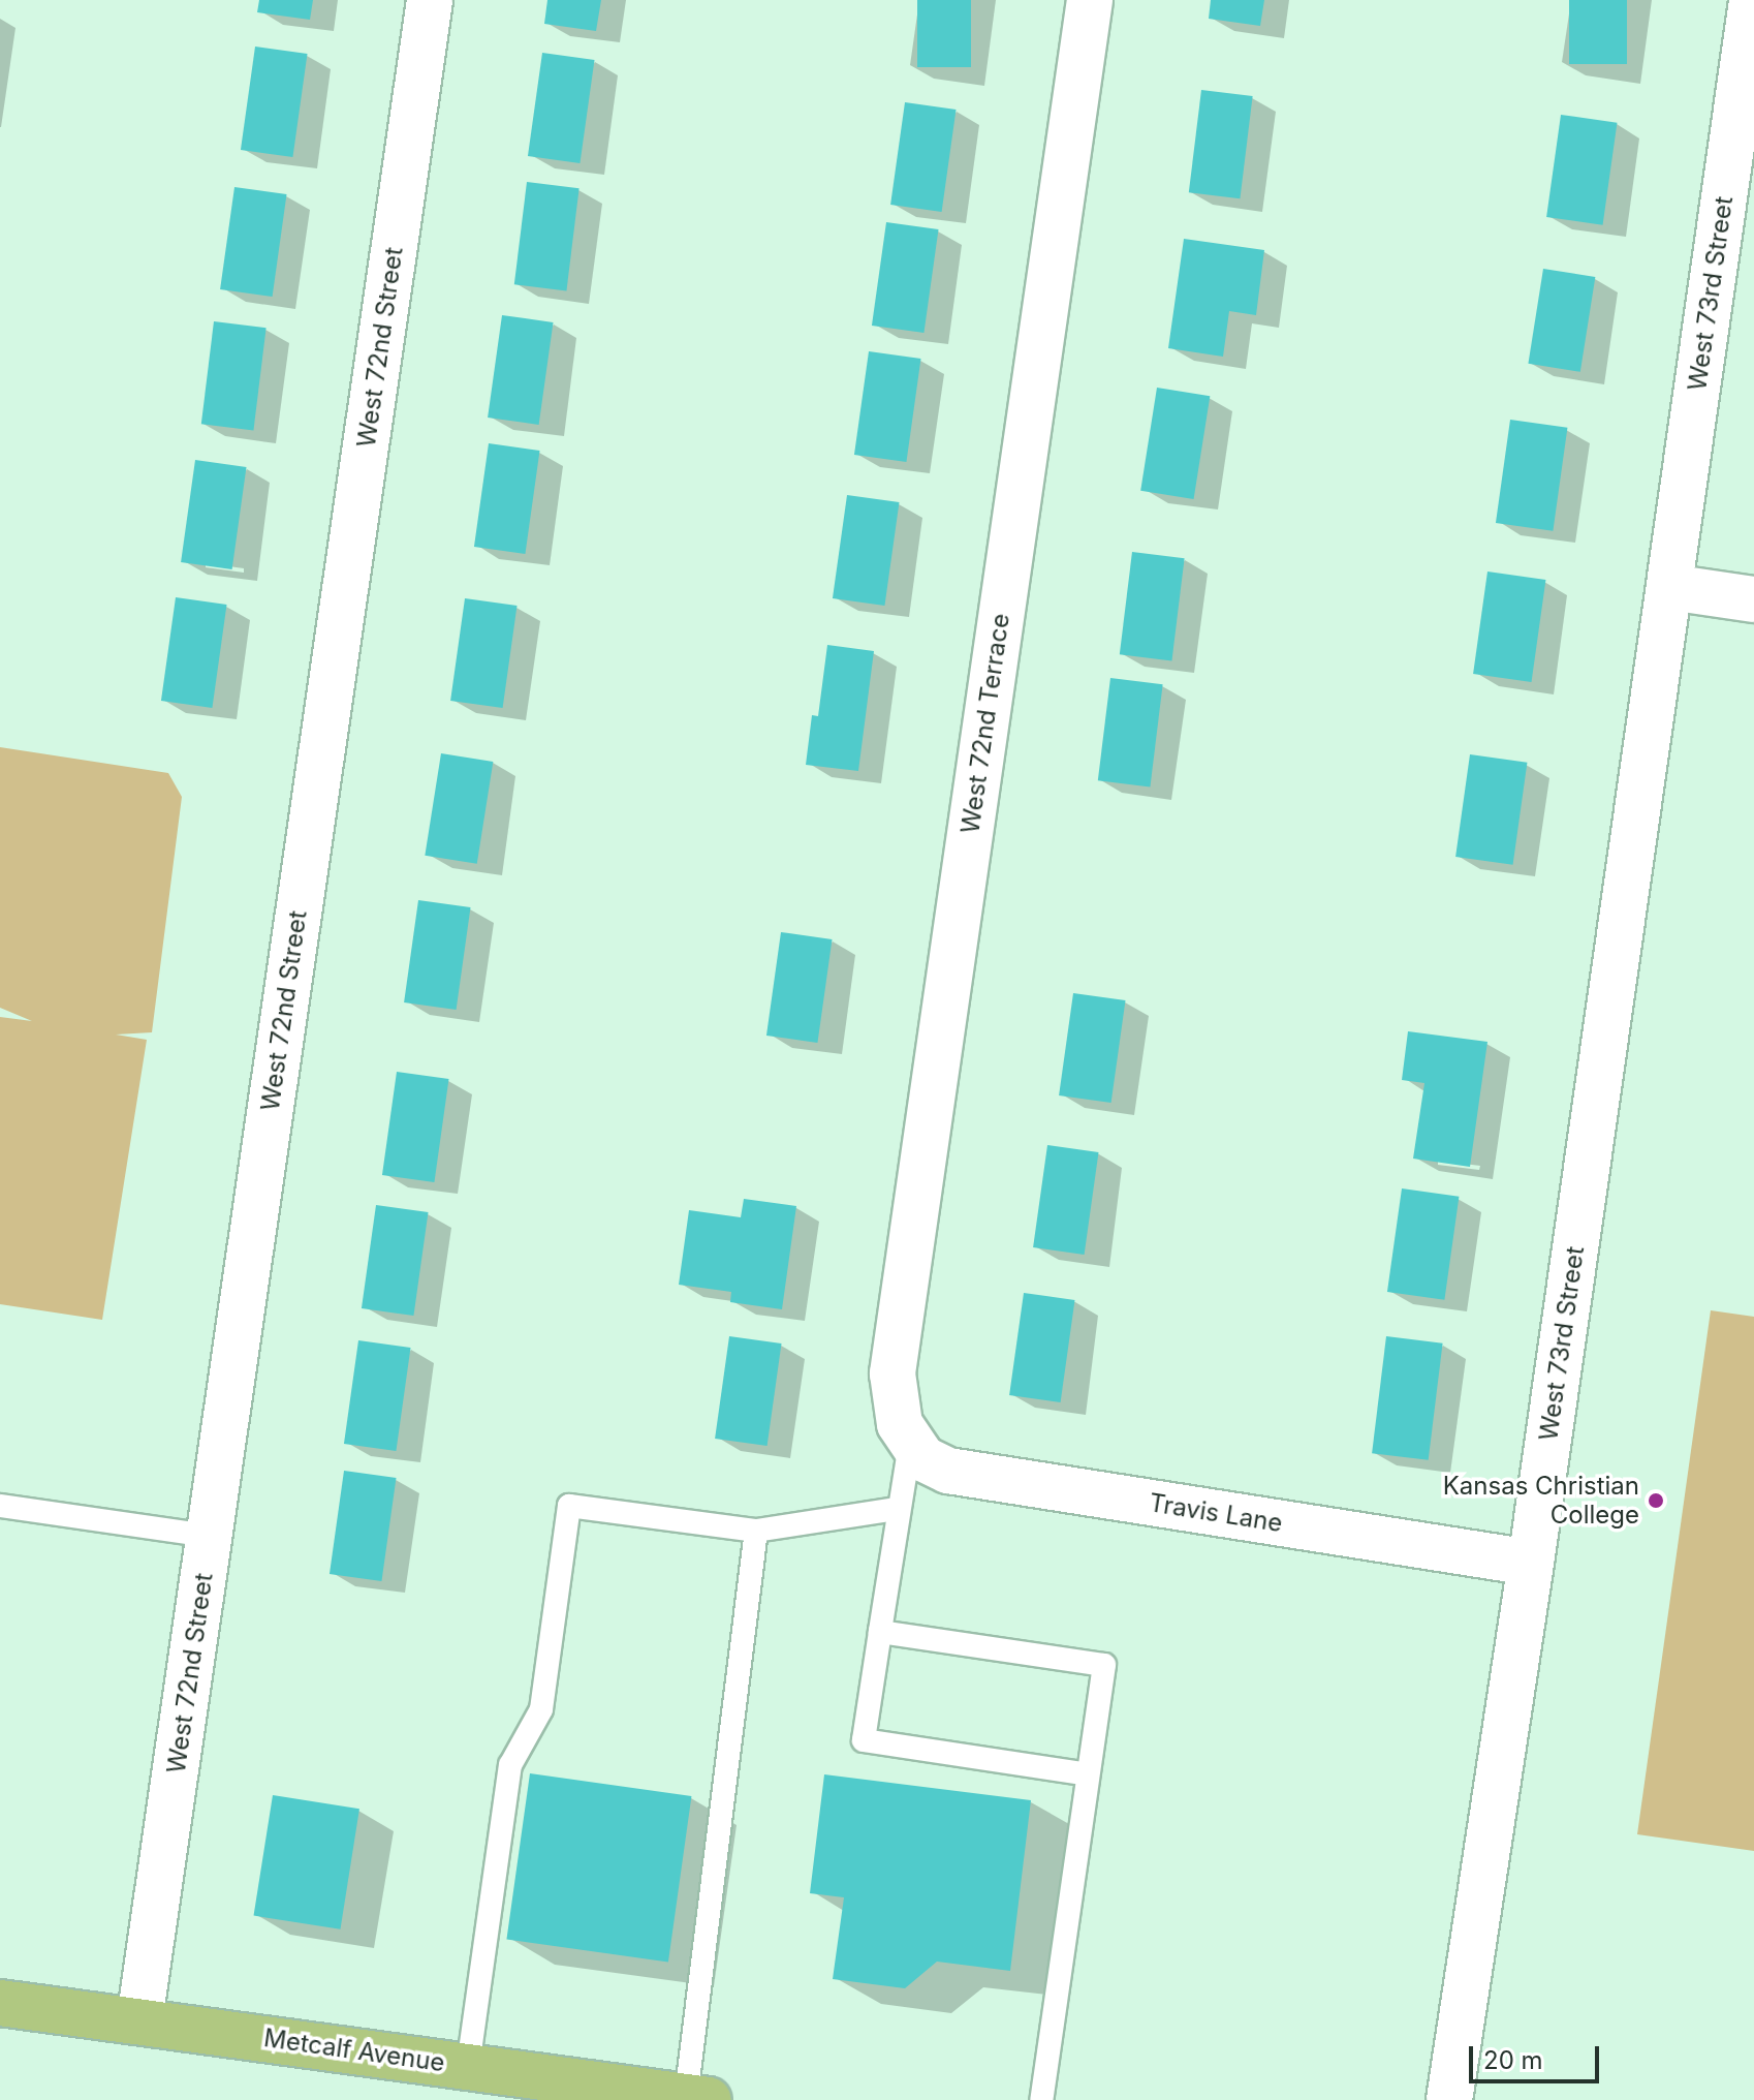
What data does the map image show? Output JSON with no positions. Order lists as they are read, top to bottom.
{
  "streets": {
    "main road": ["Metcalf Avenue"],
    "street": [
      "West 73rd Street",
      "West 72nd Street",
      "West 72nd Terrace",
      "Travis Lane"
    ]
  },
  "crossings": [
    ["West 73rd Street", "Travis Lane"],
    ["West 72nd Street", "Metcalf Avenue"],
    ["West 72nd Terrace", "Travis Lane"]
  ],
  "places": ["Kansas Christian College"],
  "scale_bar": "20 m"
}
